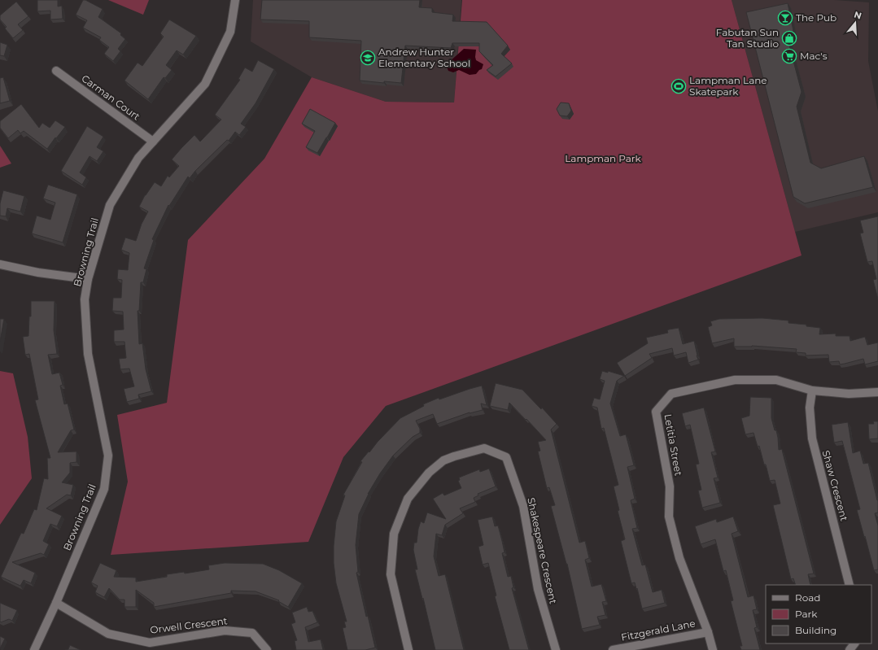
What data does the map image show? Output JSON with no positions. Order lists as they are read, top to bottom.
{
  "streets": {
    "street": [
      "Carman Court",
      "Browning Trail",
      "Letitia Street",
      "Shaw Crescent",
      "Shakespeare Crescent",
      "Orwell Crescent",
      "Fitzgerald Lane"
    ]
  },
  "crossings": [
    ["Carman Court", "Browning Trail"],
    ["Browning Trail", "Orwell Crescent"],
    ["Letitia Street", "Shaw Crescent"],
    ["Letitia Street", "Fitzgerald Lane"]
  ],
  "parks": ["Lampman Park"],
  "places": {
    "bar": ["The Pub"],
    "shop": ["Fabutan Sun Tan Studio"],
    "supermarket": ["Mac's"],
    "school or university": ["Andrew Hunter Elementary School"],
    "sports": ["Lampman Lane Skatepark"]
  },
  "legend": ["Road", "Park", "Building"],
  "north": "top"
}
